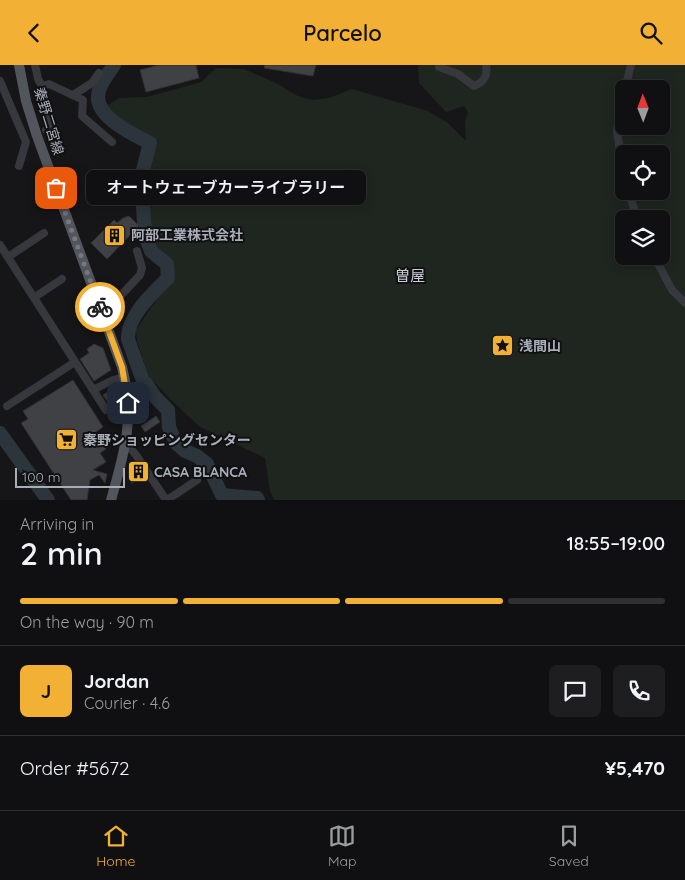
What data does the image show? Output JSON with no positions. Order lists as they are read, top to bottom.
{
  "streets": {
    "main road": ["秦野二宮線"]
  },
  "districts": ["曽屋"],
  "places": {
    "other": ["オートウェーブカーライブラリー"],
    "building": ["阿部工業株式会社", "CASA BLANCA"],
    "place": ["浅間山"],
    "supermarket": ["秦野ショッピングセンター"]
  },
  "scale_bar": "100 m",
  "north": "top",
  "page": {
    "header": "Parcelo",
    "bubble": "オートウェーブカーライブラリー",
    "scale": "100 m",
    "heading": ["2 min", "Arriving in", "18:55–19:00"],
    "panel": [
      "Jordan",
      "Courier · 4.6",
      "Order #5672",
      "¥5,470"
    ],
    "bar": "On the way · 90 m",
    "round": "J",
    "tabs": ["Home", "Map", "Saved"]
  }
}
